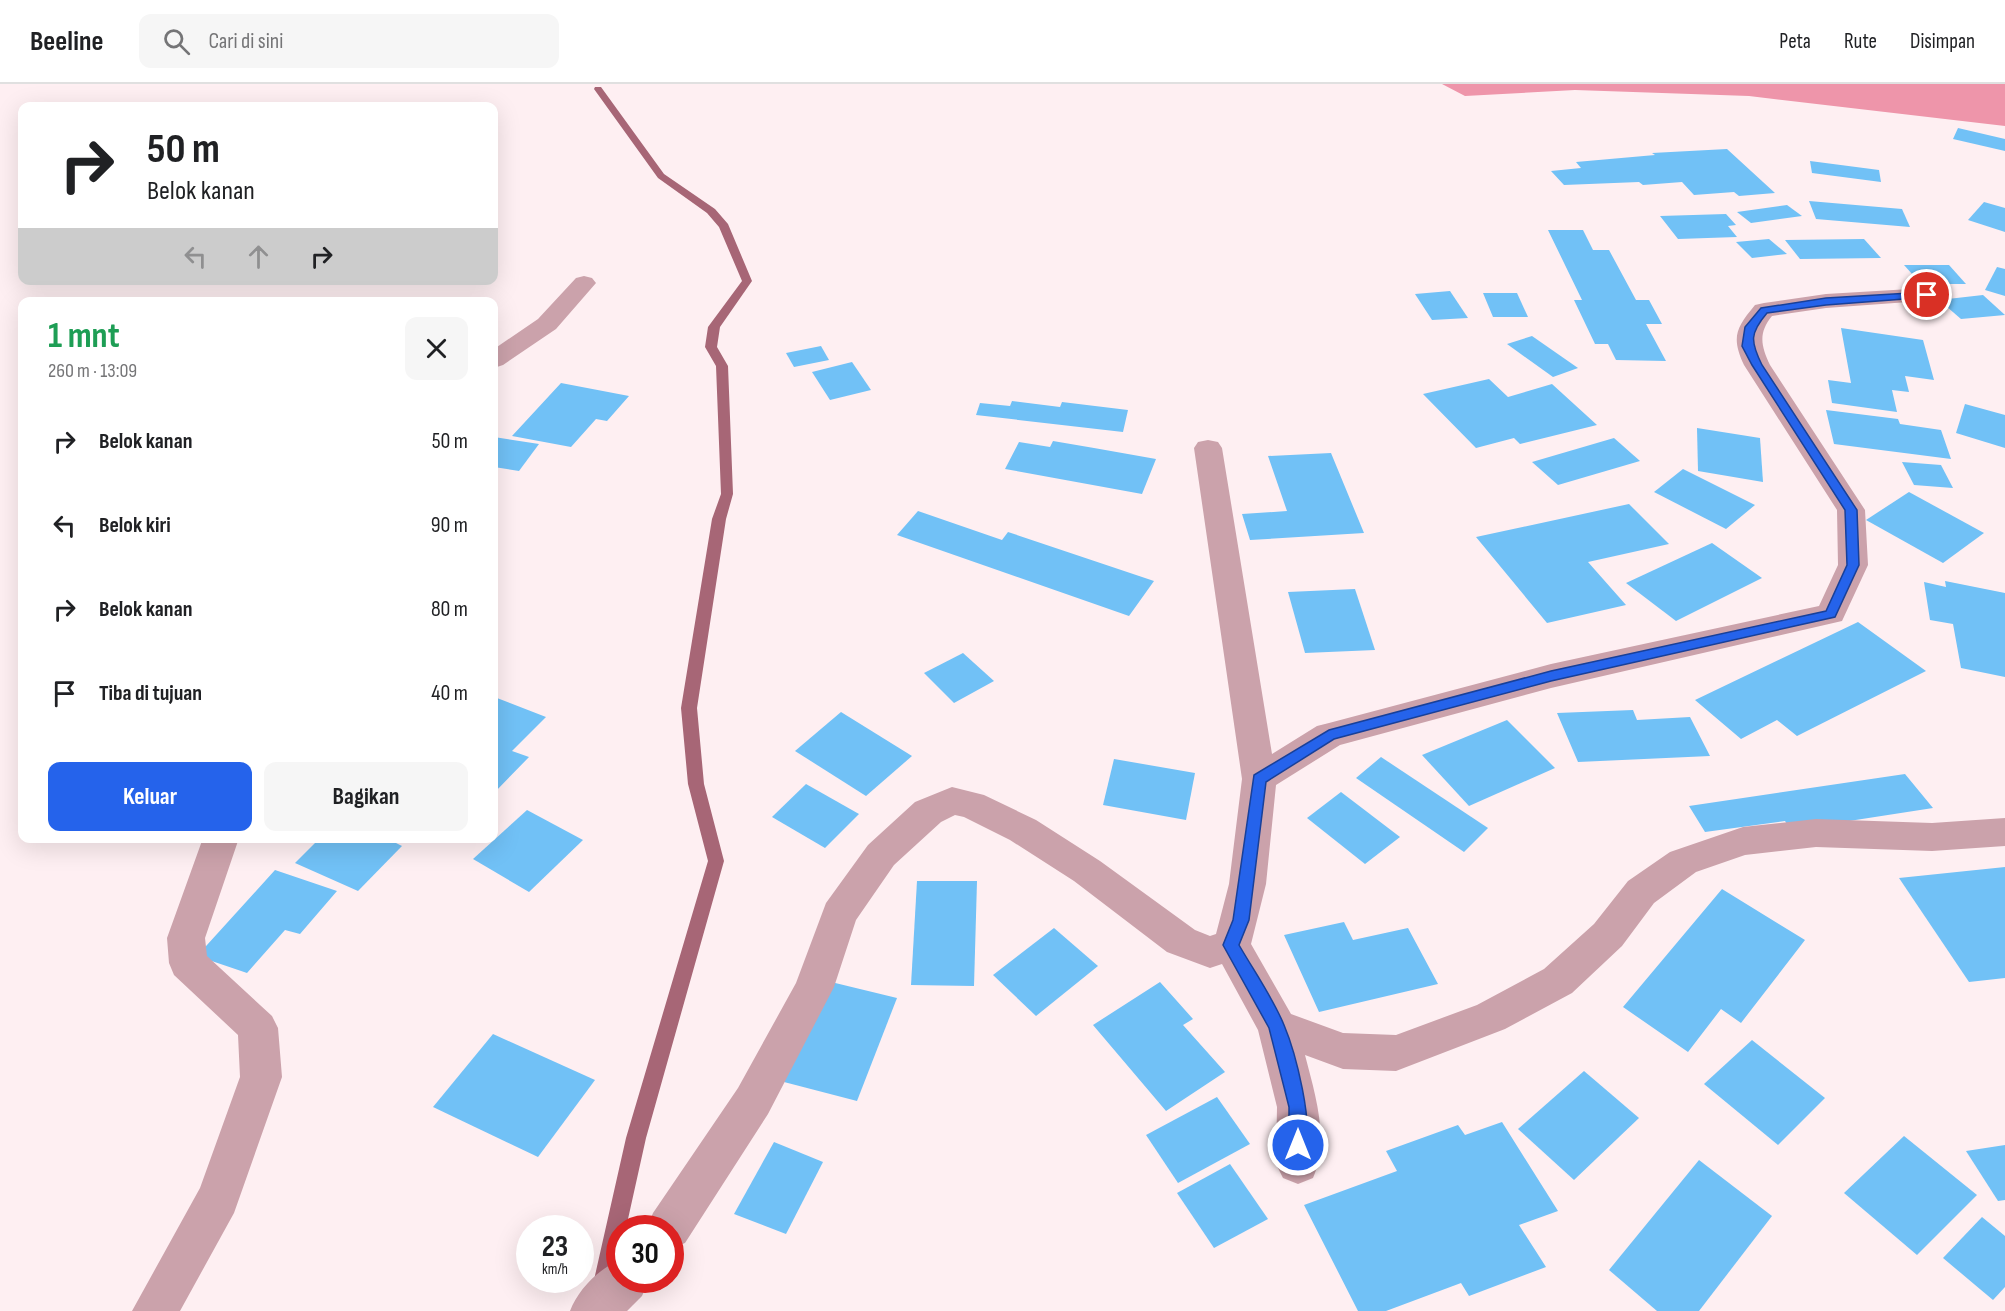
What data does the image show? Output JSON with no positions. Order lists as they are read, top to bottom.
{
  "page": {
    "header": "Beeline",
    "search": "Cari di sini",
    "nav": ["Peta", "Rute", "Disimpan"],
    "turn": ["50 m", "Belok kanan"],
    "heading": ["1 mnt", "260 m · 13:09"],
    "list": [
      {
        "name": "Belok kanan",
        "value": "50 m"
      },
      {
        "name": "Belok kiri",
        "value": "90 m"
      },
      {
        "name": "Belok kanan",
        "value": "80 m"
      },
      {
        "name": "Tiba di tujuan",
        "value": "40 m"
      }
    ],
    "buttons": ["Keluar", "Bagikan"],
    "speed": "23 km/h",
    "limit": "30"
  }
}
